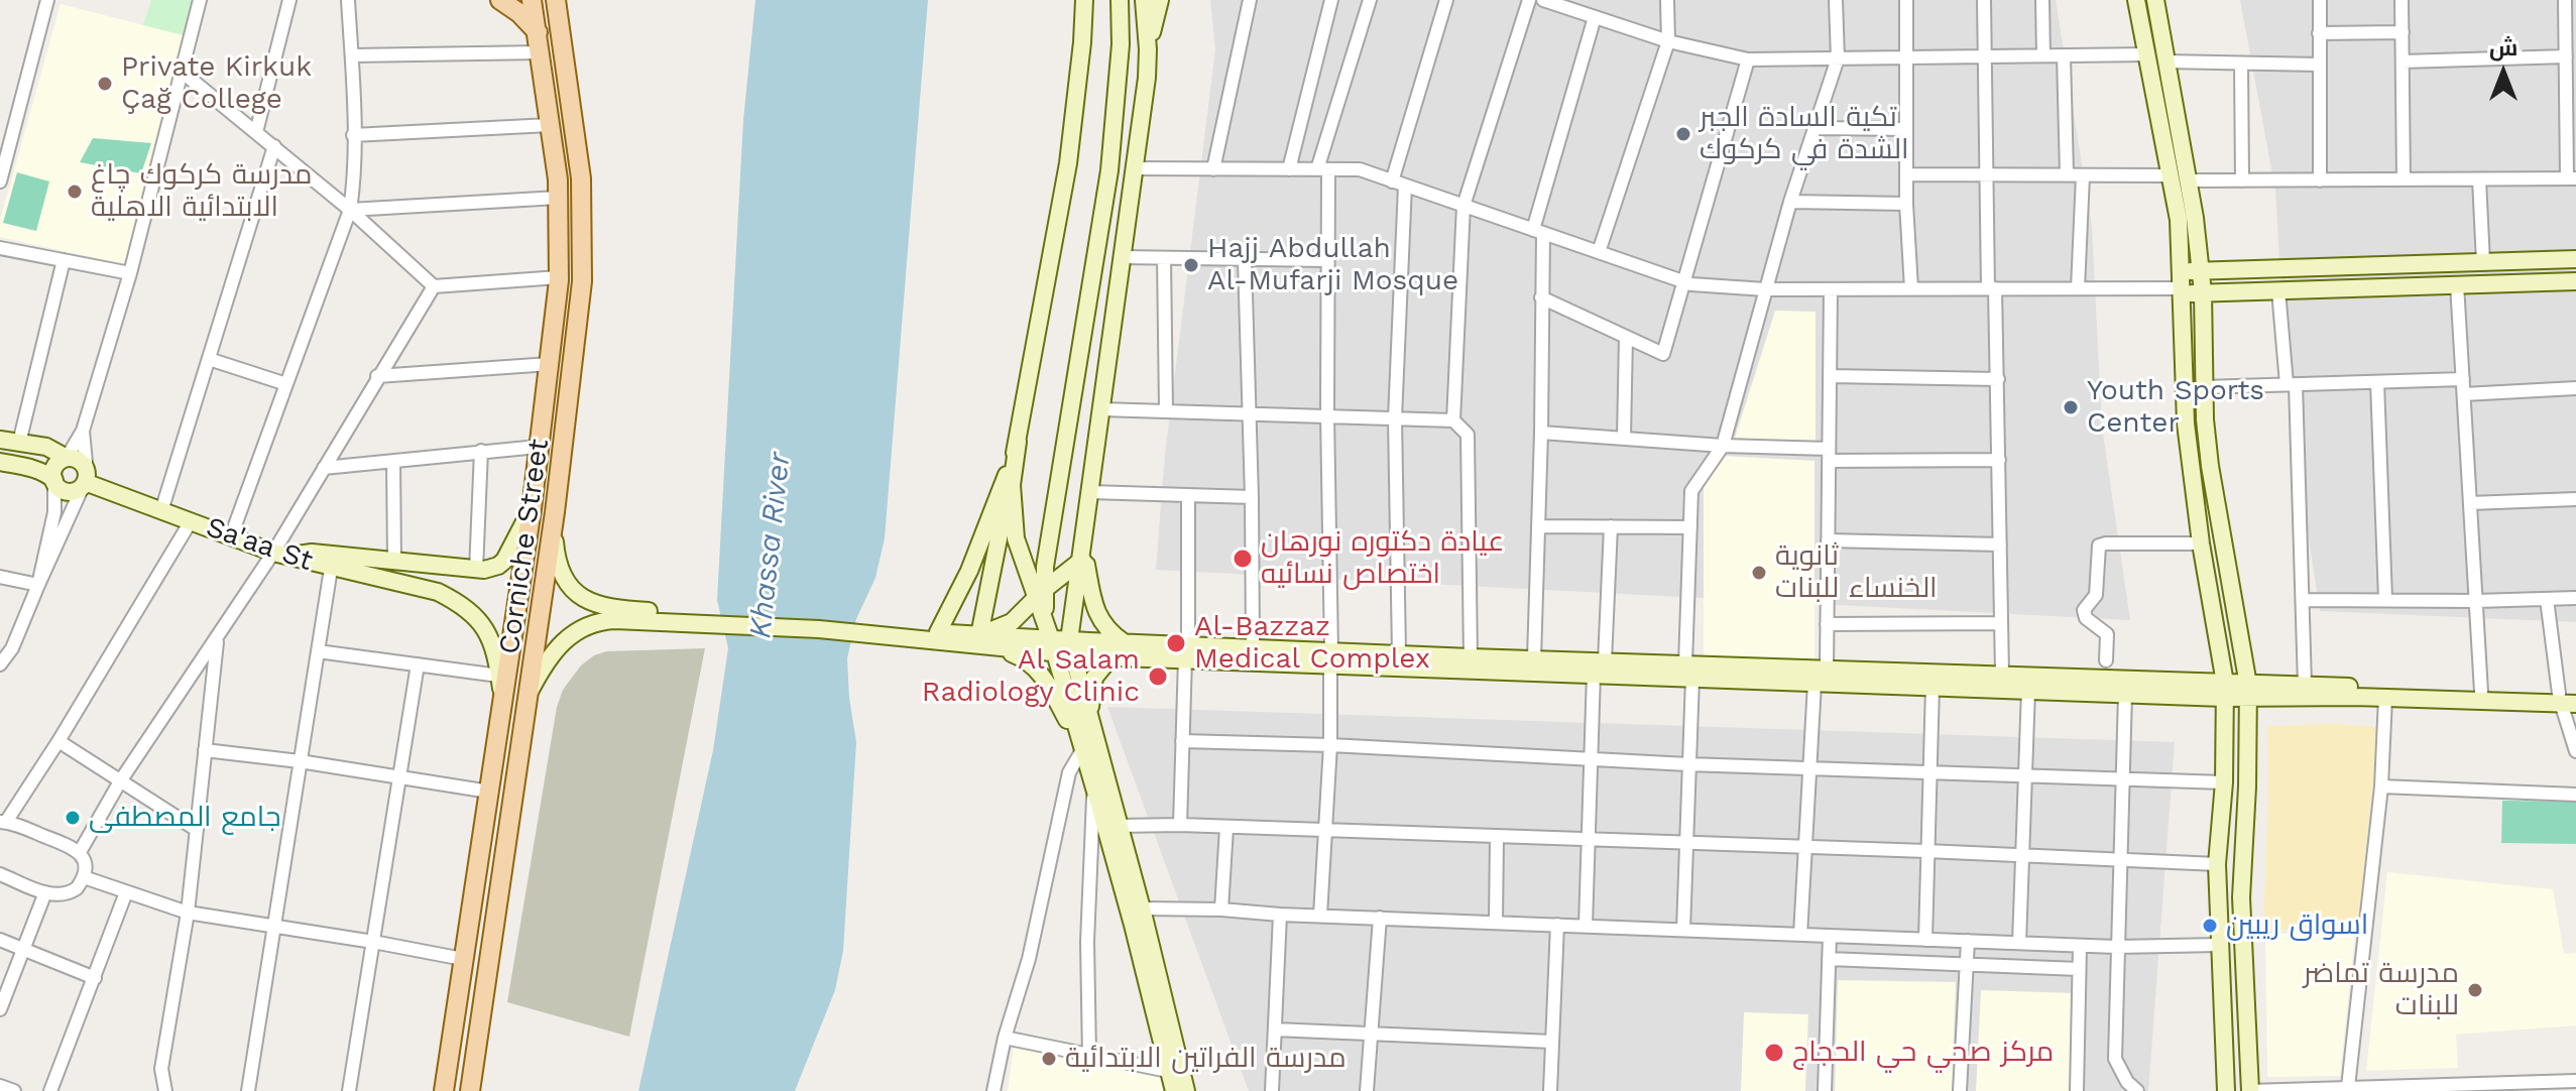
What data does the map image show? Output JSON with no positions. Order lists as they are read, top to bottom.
{
  "streets": {
    "main road": ["Sa'aa St", "Corniche Street"]
  },
  "crossings": [
    ["Sa'aa St", "Corniche Street"]
  ],
  "water": ["Khassa River"],
  "places": [
    "Private Kirkuk Çağ College",
    "تكية السادة الجبر الشدة في كركوك",
    "مدرسة كركوك چاغ الابتدائية الاهلية",
    "Hajj Abdullah Al-Mufarji Mosque",
    "Youth Sports Center",
    "عيادة دكتوره نورهان اختصاص نسائيه",
    "ثانوية الخنساء للبنات",
    "Al-Bazzaz Medical Complex",
    "Al Salam Radiology Clinic",
    "جامع المصطفى",
    "اسواق ريبين",
    "مدرسة تماضر للبنات",
    "مركز صحي حي الحجاج",
    "مدرسة الفراتين الابتدائية"
  ],
  "north": "top"
}
